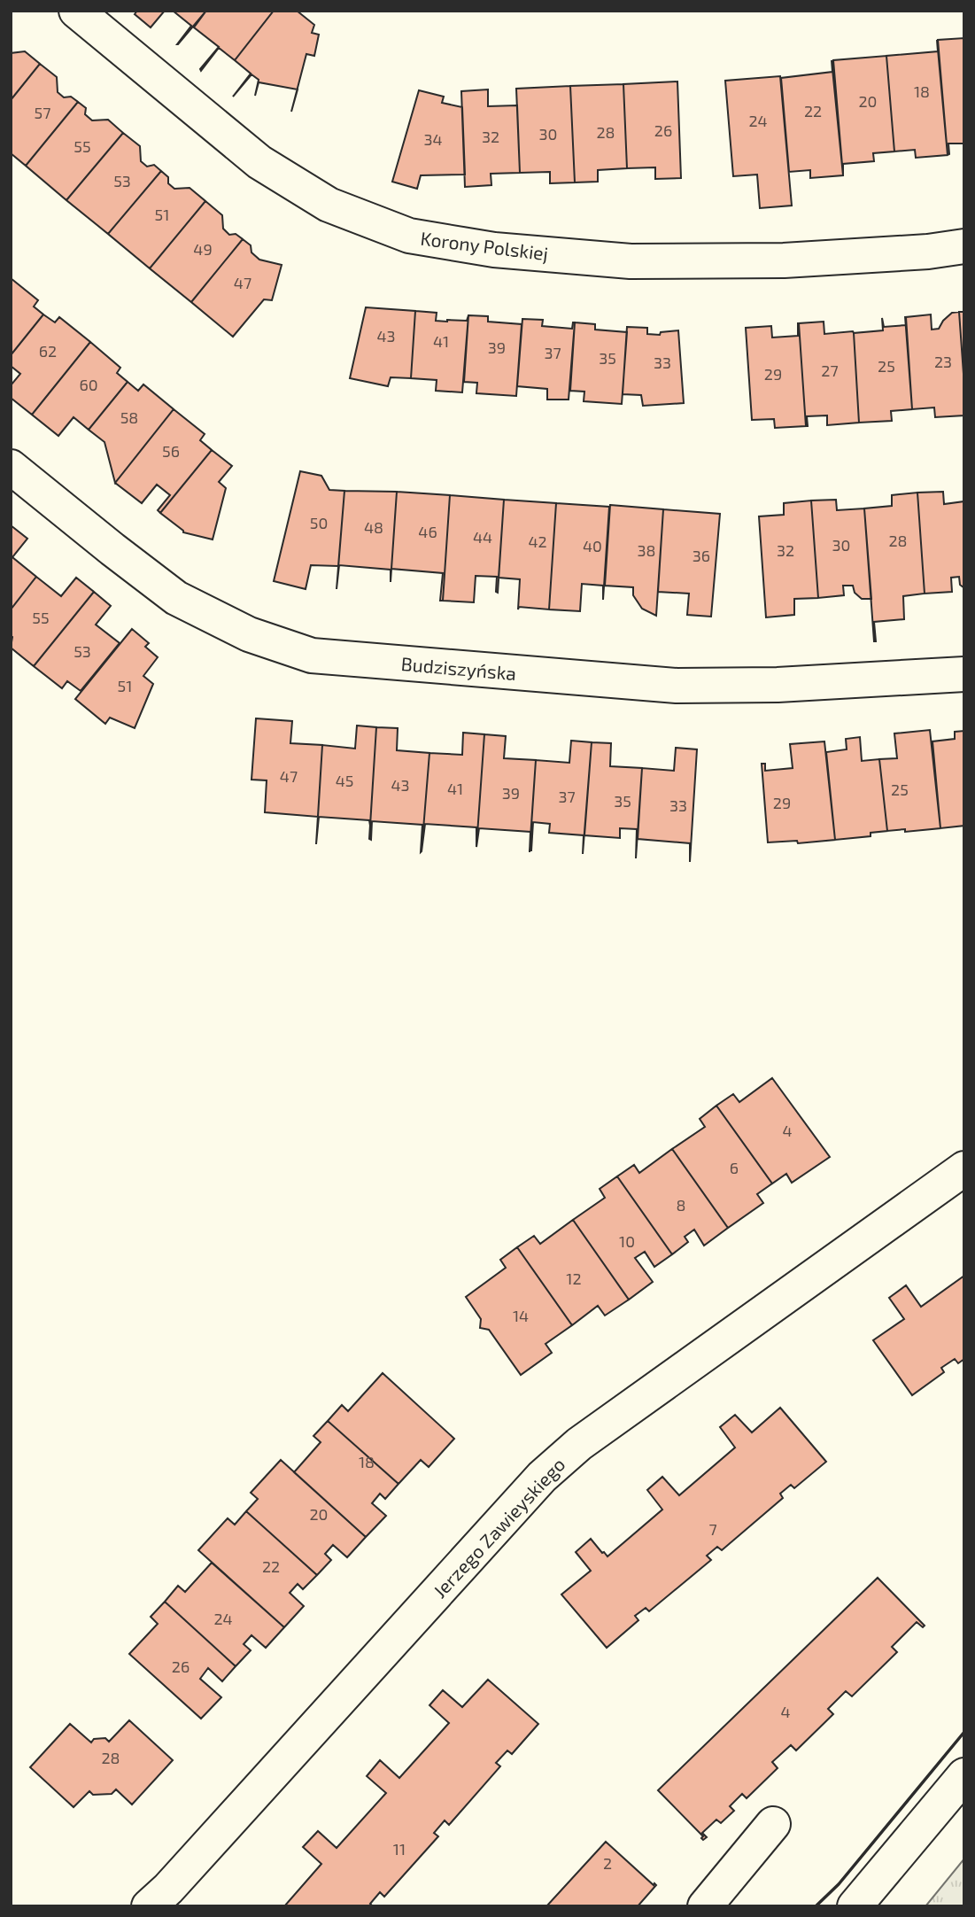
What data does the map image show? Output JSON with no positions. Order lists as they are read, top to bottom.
{
  "streets": {
    "street": ["Korony Polskiej", "Budziszyńska", "Jerzego Zawieyskiego"]
  },
  "house_numbers": [
    "18",
    "20",
    "22",
    "57",
    "24",
    "26",
    "28",
    "30",
    "32",
    "34",
    "55",
    "53",
    "51",
    "49",
    "47",
    "43",
    "41",
    "39",
    "62",
    "37",
    "35",
    "23",
    "33",
    "25",
    "27",
    "29",
    "60",
    "58",
    "56",
    "50",
    "48",
    "46",
    "44",
    "28",
    "42",
    "30",
    "40",
    "38",
    "32",
    "36",
    "55",
    "53",
    "51",
    "47",
    "45",
    "43",
    "41",
    "25",
    "39",
    "37",
    "35",
    "29",
    "33",
    "4",
    "6",
    "8",
    "10",
    "12",
    "14",
    "18",
    "20",
    "7",
    "22",
    "24",
    "26",
    "4",
    "28",
    "11",
    "2"
  ]
}
